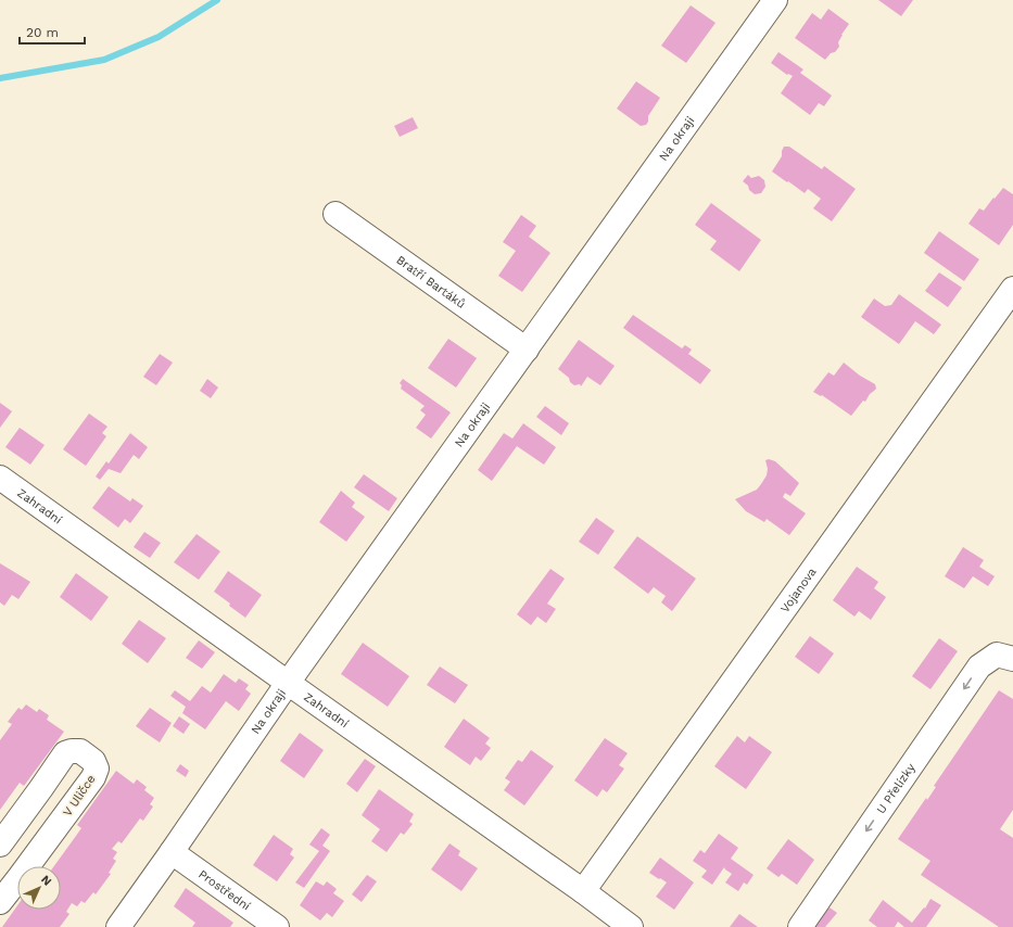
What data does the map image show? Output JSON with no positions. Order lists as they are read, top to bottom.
{
  "streets": {
    "street": [
      "Na okraji",
      "Bratří Bartáků",
      "Zahradní",
      "Vojanova",
      "U Přelízky",
      "V Uličce",
      "Prostřední"
    ]
  },
  "crossings": [
    ["Na okraji", "Bratří Bartáků"],
    ["Na okraji", "Zahradní"],
    ["Na okraji", "Prostřední"],
    ["Zahradní", "Vojanova"]
  ],
  "one_way": ["U Přelízky"],
  "scale_bar": "20 m",
  "north": "top right"
}
